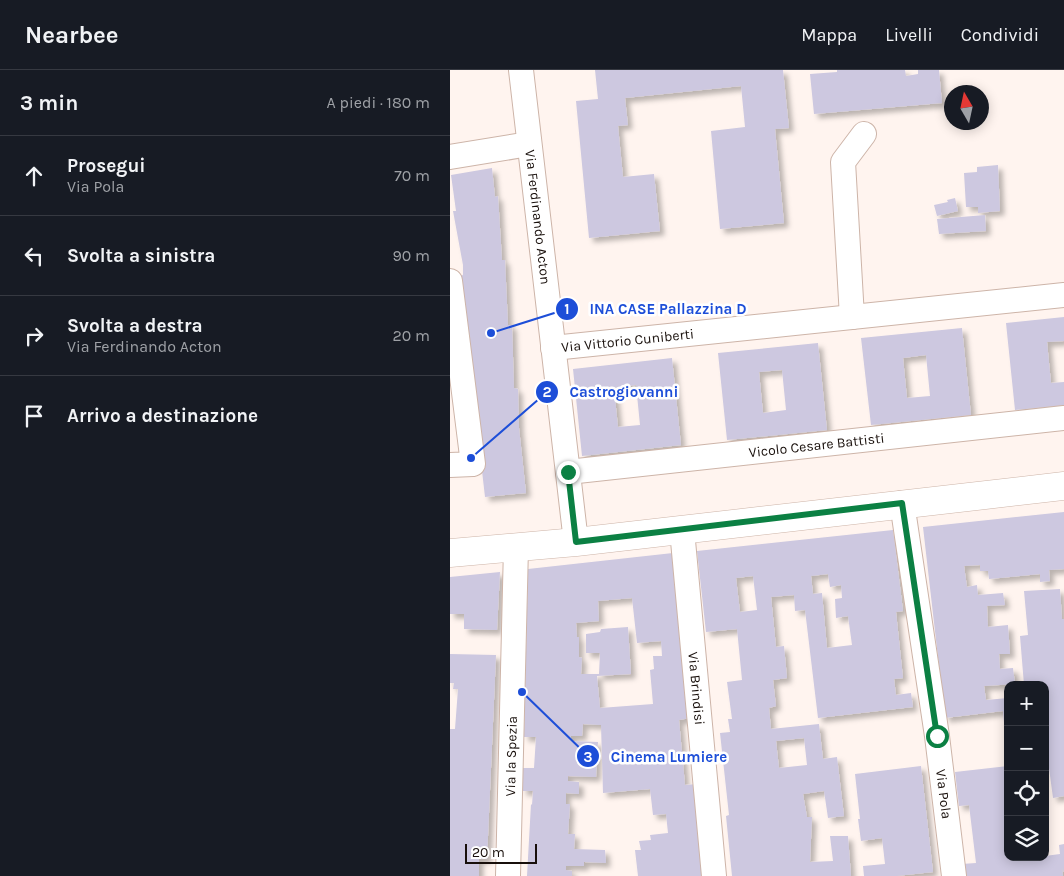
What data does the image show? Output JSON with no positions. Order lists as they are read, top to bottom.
{
  "streets": {
    "street": [
      "Via Ferdinando Acton",
      "Via Vittorio Cuniberti",
      "Vicolo Cesare Battisti",
      "Via Brindisi",
      "Via la Spezia",
      "Via Pola"
    ]
  },
  "crossings": [
    ["Via Ferdinando Acton", "Via Vittorio Cuniberti"],
    ["Via Ferdinando Acton", "Vicolo Cesare Battisti"]
  ],
  "places": ["INA CASE Pallazzina D", "Castrogiovanni", "Cinema Lumiere"],
  "scale_bar": "20 m",
  "north": "top",
  "page": {
    "header": "Nearbee",
    "nav": ["Mappa", "Livelli", "Condividi"],
    "heading": ["3 min", "A piedi · 180 m"],
    "list": [
      ["Prosegui", "Via Pola", "70 m"],
      ["Svolta a sinistra", "90 m"],
      ["Svolta a destra", "Via Ferdinando Acton", "20 m"],
      "Arrivo a destinazione"
    ],
    "map_buttons": ["+", "−"],
    "scale": "20 m"
  }
}
